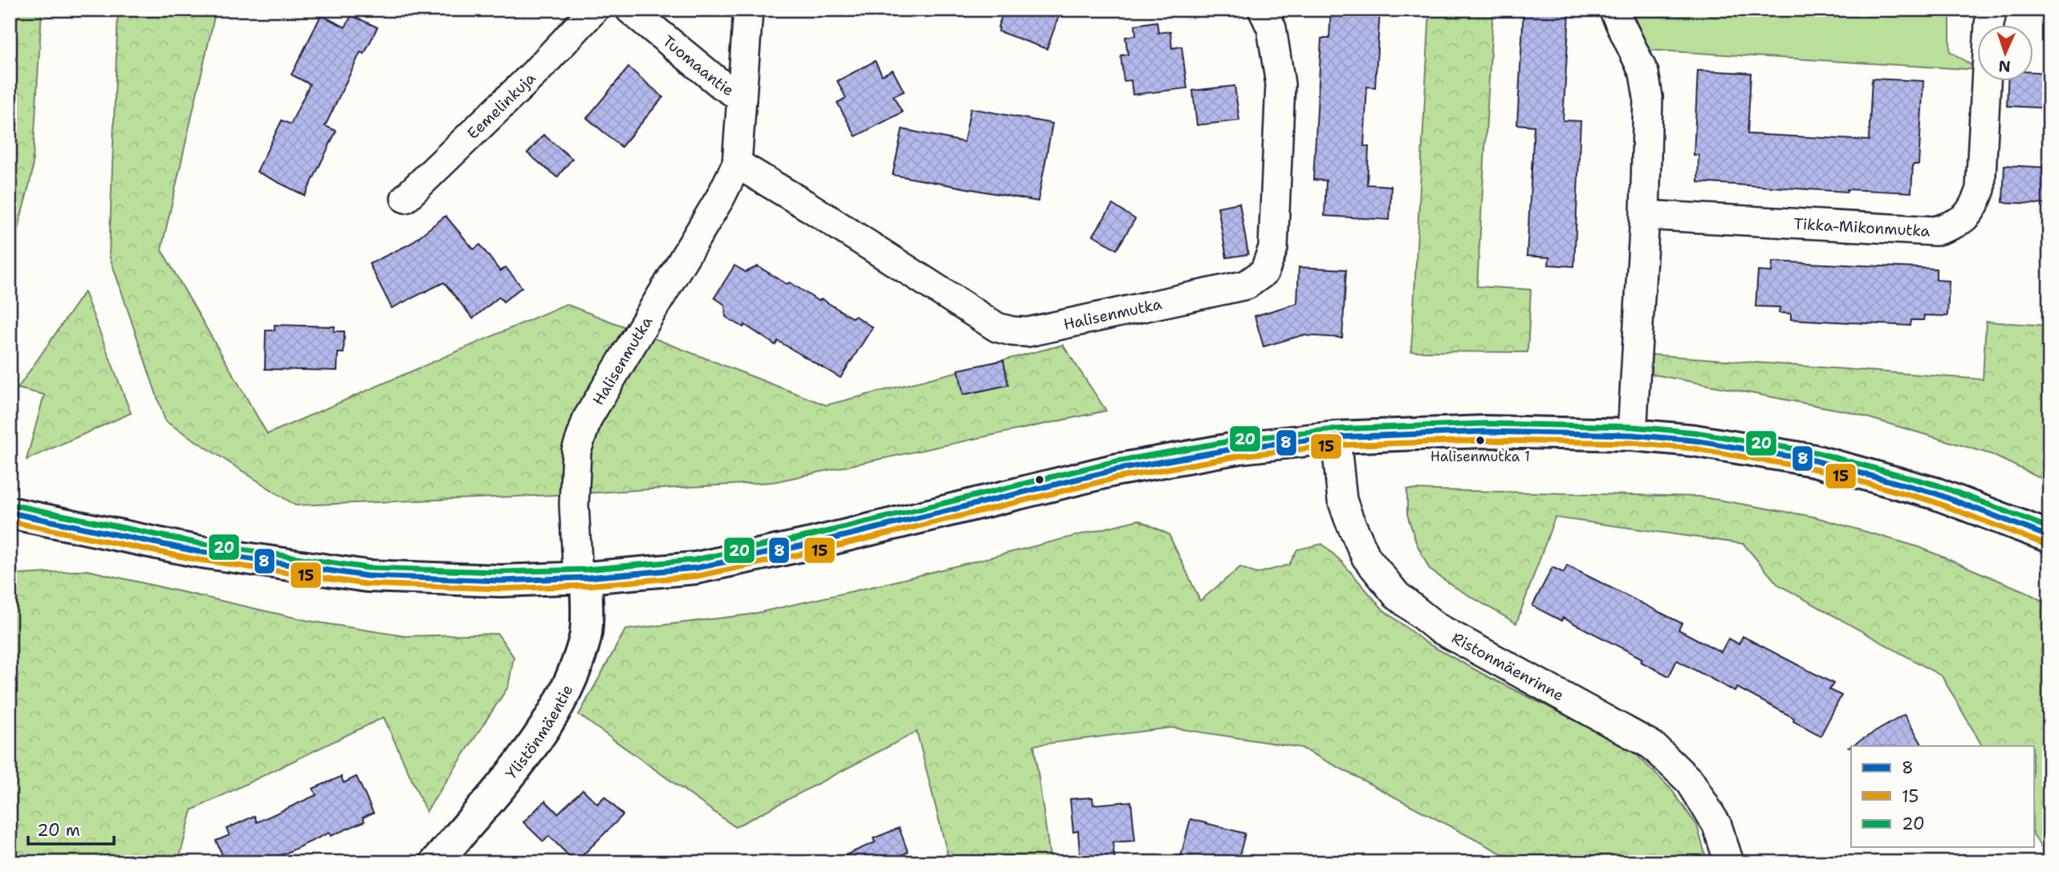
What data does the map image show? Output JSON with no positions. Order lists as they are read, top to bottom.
{
  "streets": {
    "street": [
      "Tuomaantie",
      "Eemelinkuja",
      "Tikka-Mikonmutka",
      "Halisenmutka",
      "Ristonmäenrinne",
      "Ylistönmäentie"
    ]
  },
  "crossings": [
    ["Tuomaantie", "Halisenmutka"],
    ["Halisenmutka", "Ylistönmäentie"]
  ],
  "places": ["Halisenmutka 1"],
  "lines": ["transit line 20", "transit line 8", "transit line 15"],
  "legend": ["8", "15", "20"],
  "scale_bar": "20 m",
  "north": "bottom"
}
